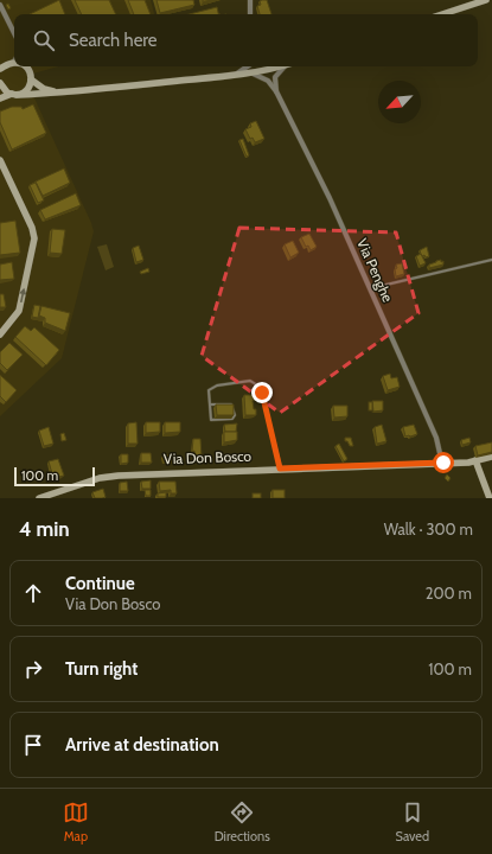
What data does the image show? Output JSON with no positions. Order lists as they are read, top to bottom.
{
  "streets": {
    "main road": ["Via Don Bosco"],
    "street": ["Via Penghe"]
  },
  "crossings": [
    ["Via Penghe", "Via Don Bosco"]
  ],
  "scale_bar": "100 m",
  "north": "bottom left",
  "page": {
    "search": "Search here",
    "scale": "100 m",
    "heading": ["4 min", "Walk · 300 m"],
    "list": [
      ["Continue", "Via Don Bosco", "200 m"],
      ["Turn right", "100 m"],
      "Arrive at destination"
    ],
    "nav": ["Map", "Directions", "Saved"]
  }
}
